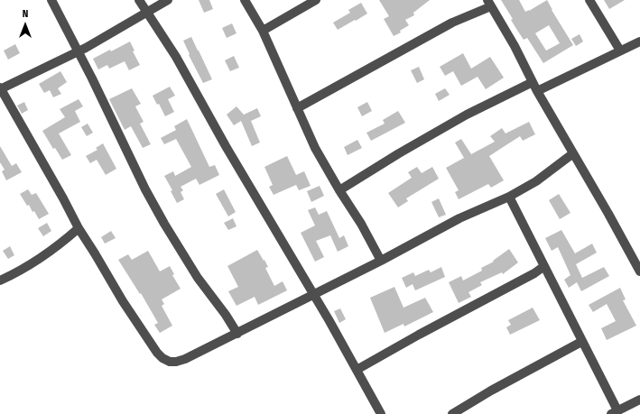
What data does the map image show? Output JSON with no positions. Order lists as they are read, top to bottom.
{
  "north": "top"
}
